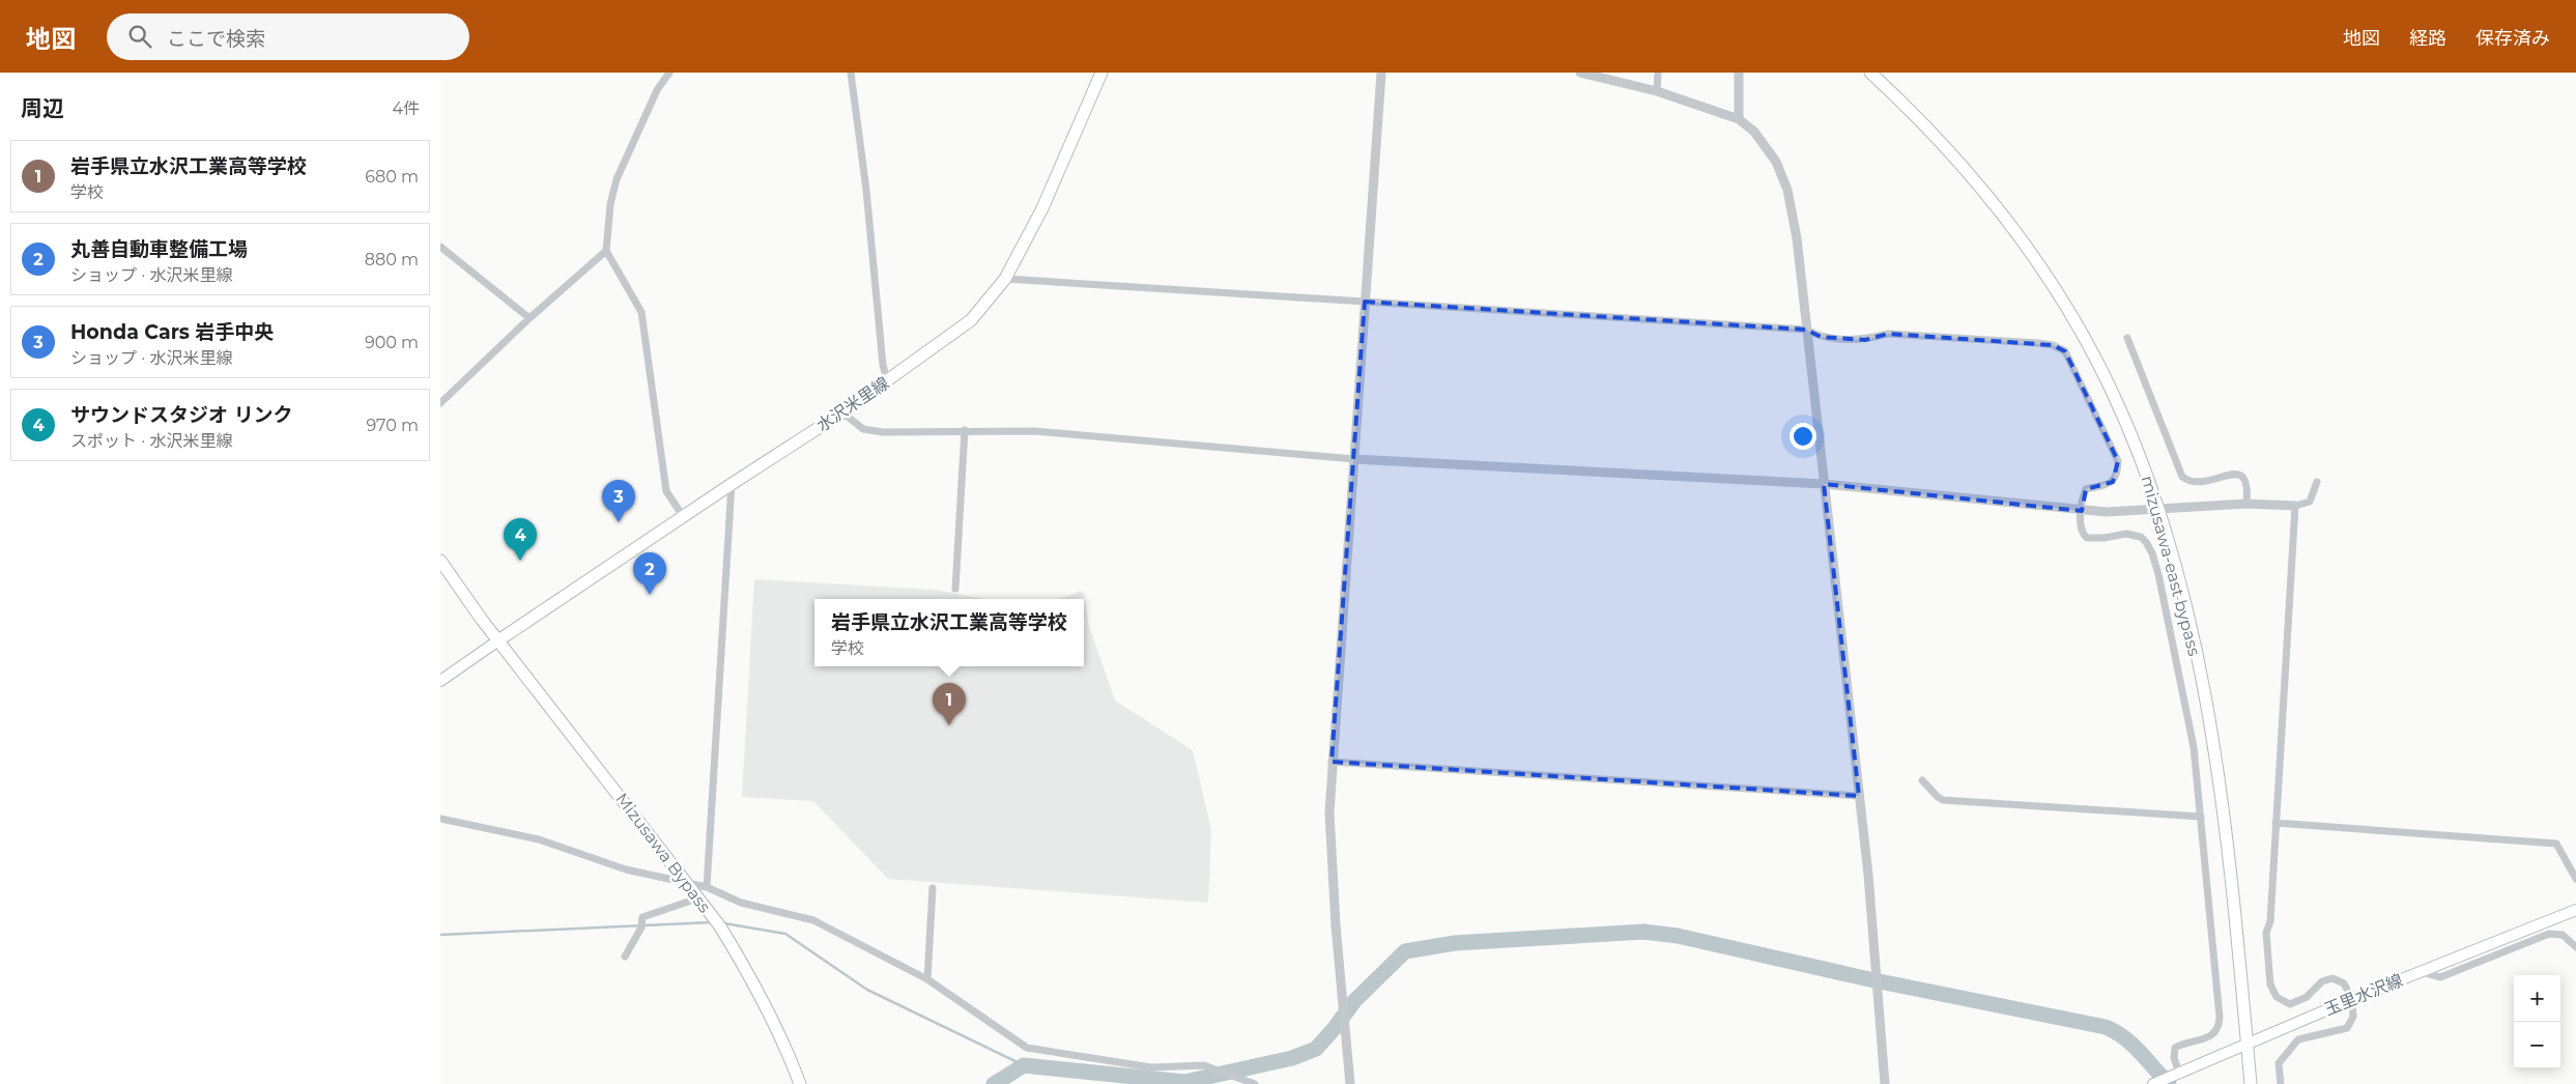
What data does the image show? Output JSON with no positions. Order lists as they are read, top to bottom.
{
  "streets": {
    "main road": [
      "水沢米里線",
      "mizusawa-east bypass",
      "Mizusawa Bypass",
      "玉里水沢線"
    ]
  },
  "crossings": [
    ["水沢米里線", "Mizusawa Bypass"],
    ["mizusawa-east bypass", "玉里水沢線"]
  ],
  "page": {
    "header": "地図",
    "search": "ここで検索",
    "nav": ["地図", "経路", "保存済み"],
    "heading": ["周辺", "4件"],
    "list": [
      {
        "mark": "1",
        "name": "岩手県立水沢工業高等学校",
        "note": "学校",
        "value": "680 m"
      },
      {
        "mark": "2",
        "name": "丸善自動車整備工場",
        "note": "ショップ · 水沢米里線",
        "value": "880 m"
      },
      {
        "mark": "3",
        "name": "Honda Cars 岩手中央",
        "note": "ショップ · 水沢米里線",
        "value": "900 m"
      },
      {
        "mark": "4",
        "name": "サウンドスタジオ リンク",
        "note": "スポット · 水沢米里線",
        "value": "970 m"
      }
    ],
    "pins": [
      "3",
      "4",
      "2",
      "1"
    ],
    "popup": ["岩手県立水沢工業高等学校", "学校"],
    "map_buttons": ["+", "−"]
  }
}
